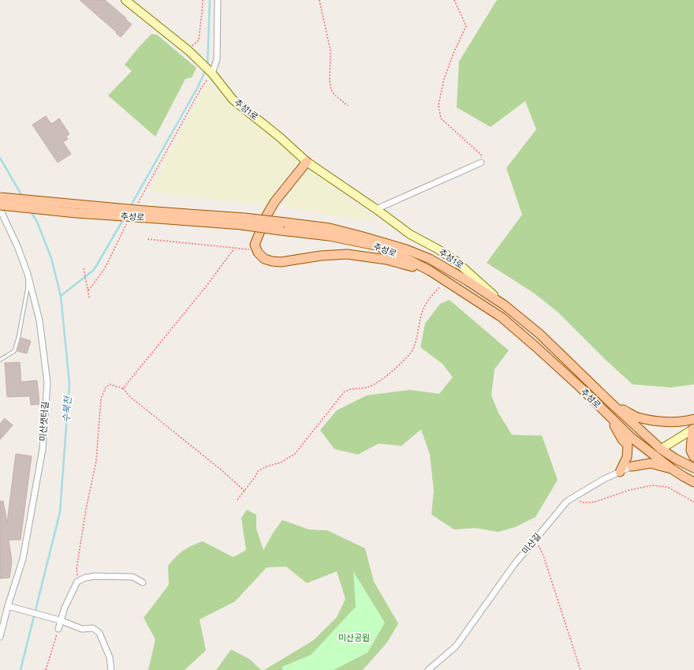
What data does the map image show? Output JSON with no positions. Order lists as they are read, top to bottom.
{
  "streets": {
    "main road": ["추성로"],
    "street": ["추성1로", "미산샛터길", "미산길"]
  },
  "crossings": [
    ["추성1로", "추성로"],
    ["추성로", "미산길"]
  ],
  "water": ["수북천"],
  "parks": ["미산공원"]
}
